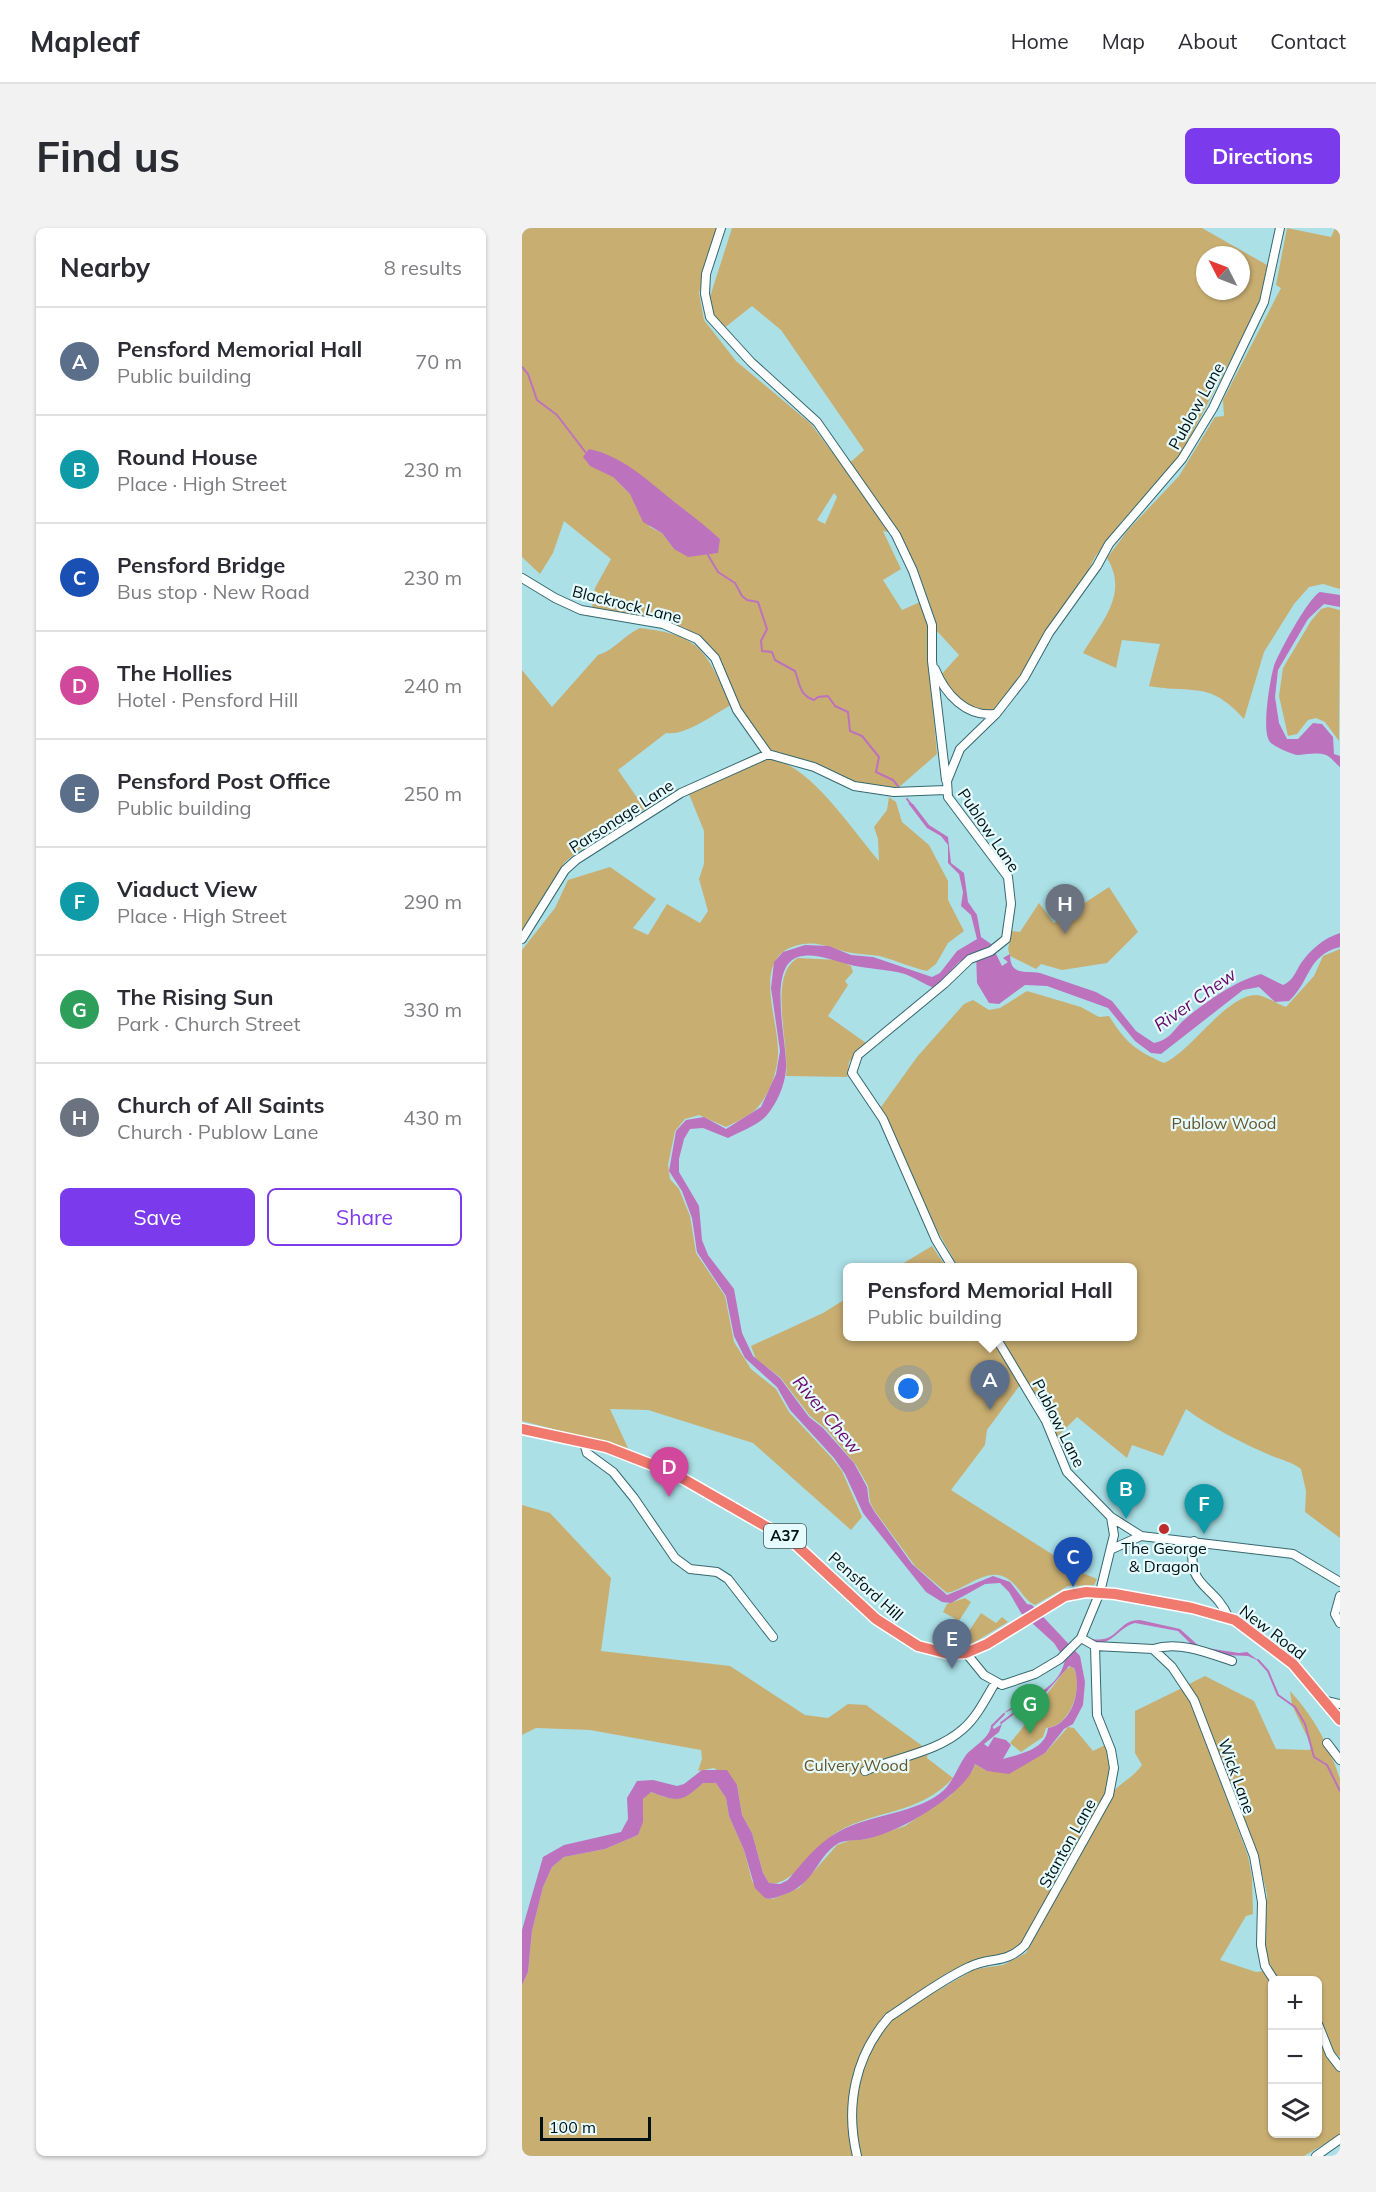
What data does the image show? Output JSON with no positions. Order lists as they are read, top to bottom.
{
  "streets": {
    "highway": ["A37", "Pensford Hill", "New Road"],
    "street": [
      "Publow Lane",
      "Blackrock Lane",
      "Parsonage Lane",
      "Wick Lane",
      "Stanton Lane"
    ]
  },
  "crossings": [
    ["Blackrock Lane", "Parsonage Lane"],
    ["Pensford Hill", "New Road"]
  ],
  "water": ["River Chew"],
  "parks": ["Publow Wood", "Culvery Wood"],
  "places": ["The George & Dragon"],
  "scale_bar": "100 m",
  "north": "top left",
  "page": {
    "header": "Mapleaf",
    "nav": [
      "Home",
      "Map",
      "About",
      "Contact"
    ],
    "buttons": [
      "Directions",
      ["Save", "Share"]
    ],
    "title": "Find us",
    "heading": ["Nearby", "8 results"],
    "list": [
      {
        "mark": "A",
        "name": "Pensford Memorial Hall",
        "note": "Public building",
        "value": "70 m"
      },
      {
        "mark": "B",
        "name": "Round House",
        "note": "Place · High Street",
        "value": "230 m"
      },
      {
        "mark": "C",
        "name": "Pensford Bridge",
        "note": "Bus stop · New Road",
        "value": "230 m"
      },
      {
        "mark": "D",
        "name": "The Hollies",
        "note": "Hotel · Pensford Hill",
        "value": "240 m"
      },
      {
        "mark": "E",
        "name": "Pensford Post Office",
        "note": "Public building",
        "value": "250 m"
      },
      {
        "mark": "F",
        "name": "Viaduct View",
        "note": "Place · High Street",
        "value": "290 m"
      },
      {
        "mark": "G",
        "name": "The Rising Sun",
        "note": "Park · Church Street",
        "value": "330 m"
      },
      {
        "mark": "H",
        "name": "Church of All Saints",
        "note": "Church · Publow Lane",
        "value": "430 m"
      }
    ],
    "pins": [
      "H",
      "A",
      "D",
      "B",
      "F",
      "C",
      "E",
      "G"
    ],
    "popup": ["Pensford Memorial Hall", "Public building"],
    "map_buttons": ["+", "−"],
    "scale": "100 m"
  }
}
